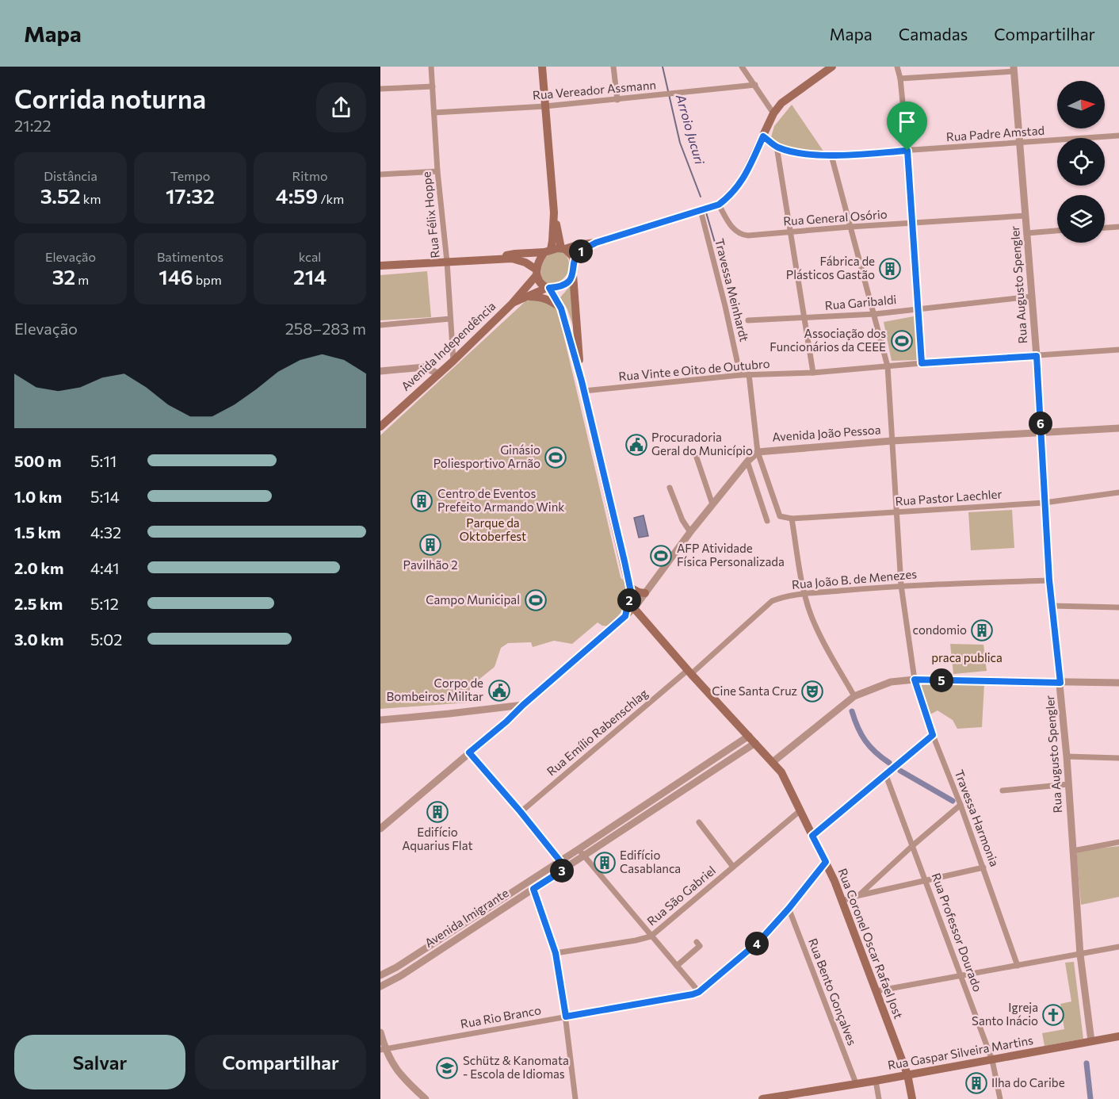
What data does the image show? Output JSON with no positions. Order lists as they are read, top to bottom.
{
  "streets": {
    "main road": ["Avenida Independência", "Rua Coronel Oscar Rafael Jost", "Rua Gaspar Silveira Martins"],
    "street": [
      "Rua Vereador Assmann",
      "Rua Padre Amstad",
      "Rua Félix Hoppe",
      "Rua General Osório",
      "Rua Augusto Spengler",
      "Travessa Meinhardt",
      "Rua Garibaldi",
      "Rua Vinte e Oito de Outubro",
      "Avenida João Pessoa",
      "Rua Pastor Laechler",
      "Rua João B. de Menezes",
      "Rua Emílio Rabenschlag",
      "Travessa Harmonia",
      "Rua São Gabriel",
      "Avenida Imigrante",
      "Rua Professor Dourado",
      "Rua Bento Gonçalves",
      "Rua Rio Branco"
    ]
  },
  "crossings": [
    ["Rua Vereador Assmann", "Rua Félix Hoppe"],
    ["Rua Padre Amstad", "Rua Augusto Spengler"],
    ["Rua Padre Amstad", "Travessa Harmonia"],
    ["Rua Félix Hoppe", "Avenida Independência"],
    ["Rua General Osório", "Rua Augusto Spengler"],
    ["Rua General Osório", "Travessa Harmonia"],
    ["Rua Augusto Spengler", "Rua Garibaldi"],
    ["Rua Augusto Spengler", "Rua Vinte e Oito de Outubro"],
    ["Rua Augusto Spengler", "Avenida João Pessoa"],
    ["Rua Augusto Spengler", "Rua Pastor Laechler"],
    ["Rua Augusto Spengler", "Rua João B. de Menezes"],
    ["Rua Augusto Spengler", "Rua Gaspar Silveira Martins"],
    ["Travessa Meinhardt", "Rua Vinte e Oito de Outubro"],
    ["Rua Garibaldi", "Travessa Harmonia"],
    ["Avenida Independência", "Rua Coronel Oscar Rafael Jost"],
    ["Rua Vinte e Oito de Outubro", "Travessa Harmonia"],
    ["Rua Vinte e Oito de Outubro", "Rua Coronel Oscar Rafael Jost"],
    ["Avenida João Pessoa", "Rua Pastor Laechler"],
    ["Avenida João Pessoa", "Travessa Harmonia"],
    ["Avenida João Pessoa", "Rua Coronel Oscar Rafael Jost"],
    ["Rua Pastor Laechler", "Travessa Harmonia"],
    ["Rua João B. de Menezes", "Rua Emílio Rabenschlag"],
    ["Rua João B. de Menezes", "Travessa Harmonia"],
    ["Rua João B. de Menezes", "Rua Coronel Oscar Rafael Jost"],
    ["Rua Emílio Rabenschlag", "Rua Coronel Oscar Rafael Jost"],
    ["Rua São Gabriel", "Rua Coronel Oscar Rafael Jost"],
    ["Avenida Imigrante", "Rua Coronel Oscar Rafael Jost"],
    ["Rua Professor Dourado", "Rua Gaspar Silveira Martins"],
    ["Rua Coronel Oscar Rafael Jost", "Rua Rio Branco"],
    ["Rua Coronel Oscar Rafael Jost", "Rua Gaspar Silveira Martins"],
    ["Rua Bento Gonçalves", "Rua Rio Branco"],
    ["Rua Bento Gonçalves", "Rua Gaspar Silveira Martins"]
  ],
  "water": ["Arroio Jucuri"],
  "parks": ["Parque da Oktoberfest", "praca publica"],
  "places": {
    "building": [
      "Fábrica de Plásticos Gastão",
      "Centro de Eventos Prefeito Armando Wink",
      "Pavilhão 2",
      "condomio",
      "Edifício Aquarius Flat",
      "Edifício Casablanca",
      "Ilha do Caribe"
    ],
    "sports": [
      "Associação dos Funcionários da CEEE",
      "Ginásio Poliesportivo Arnão",
      "AFP Atividade Física Personalizada",
      "Campo Municipal"
    ],
    "public building": ["Procuradoria Geral do Município", "Corpo de Bombeiros Militar"],
    "theatre": ["Cine Santa Cruz"],
    "church": ["Igreja Santo Inácio"],
    "school or university": ["Schütz & Kanomata - Escola de Idiomas"]
  },
  "north": "right",
  "page": {
    "header": "Mapa",
    "nav": ["Mapa", "Camadas", "Compartilhar"],
    "heading": ["Corrida noturna", "21:22"],
    "stats": [
      ["Distância", "3.52 km"],
      ["Tempo", "17:32"],
      ["Ritmo", "4:59 /km"],
      ["Elevação", "32 m"],
      ["Batimentos", "146 bpm"],
      ["kcal", "214"]
    ],
    "pins": [
      "1",
      "6",
      "2",
      "5",
      "3",
      "4"
    ],
    "chart": ["Elevação", "258–283 m"],
    "list": [
      {
        "name": "500 m",
        "note": "5:11"
      },
      {
        "name": "1.0 km",
        "note": "5:14"
      },
      {
        "name": "1.5 km",
        "note": "4:32"
      },
      {
        "name": "2.0 km",
        "note": "4:41"
      },
      {
        "name": "2.5 km",
        "note": "5:12"
      },
      {
        "name": "3.0 km",
        "note": "5:02"
      }
    ],
    "buttons": ["Salvar", "Compartilhar"]
  }
}
